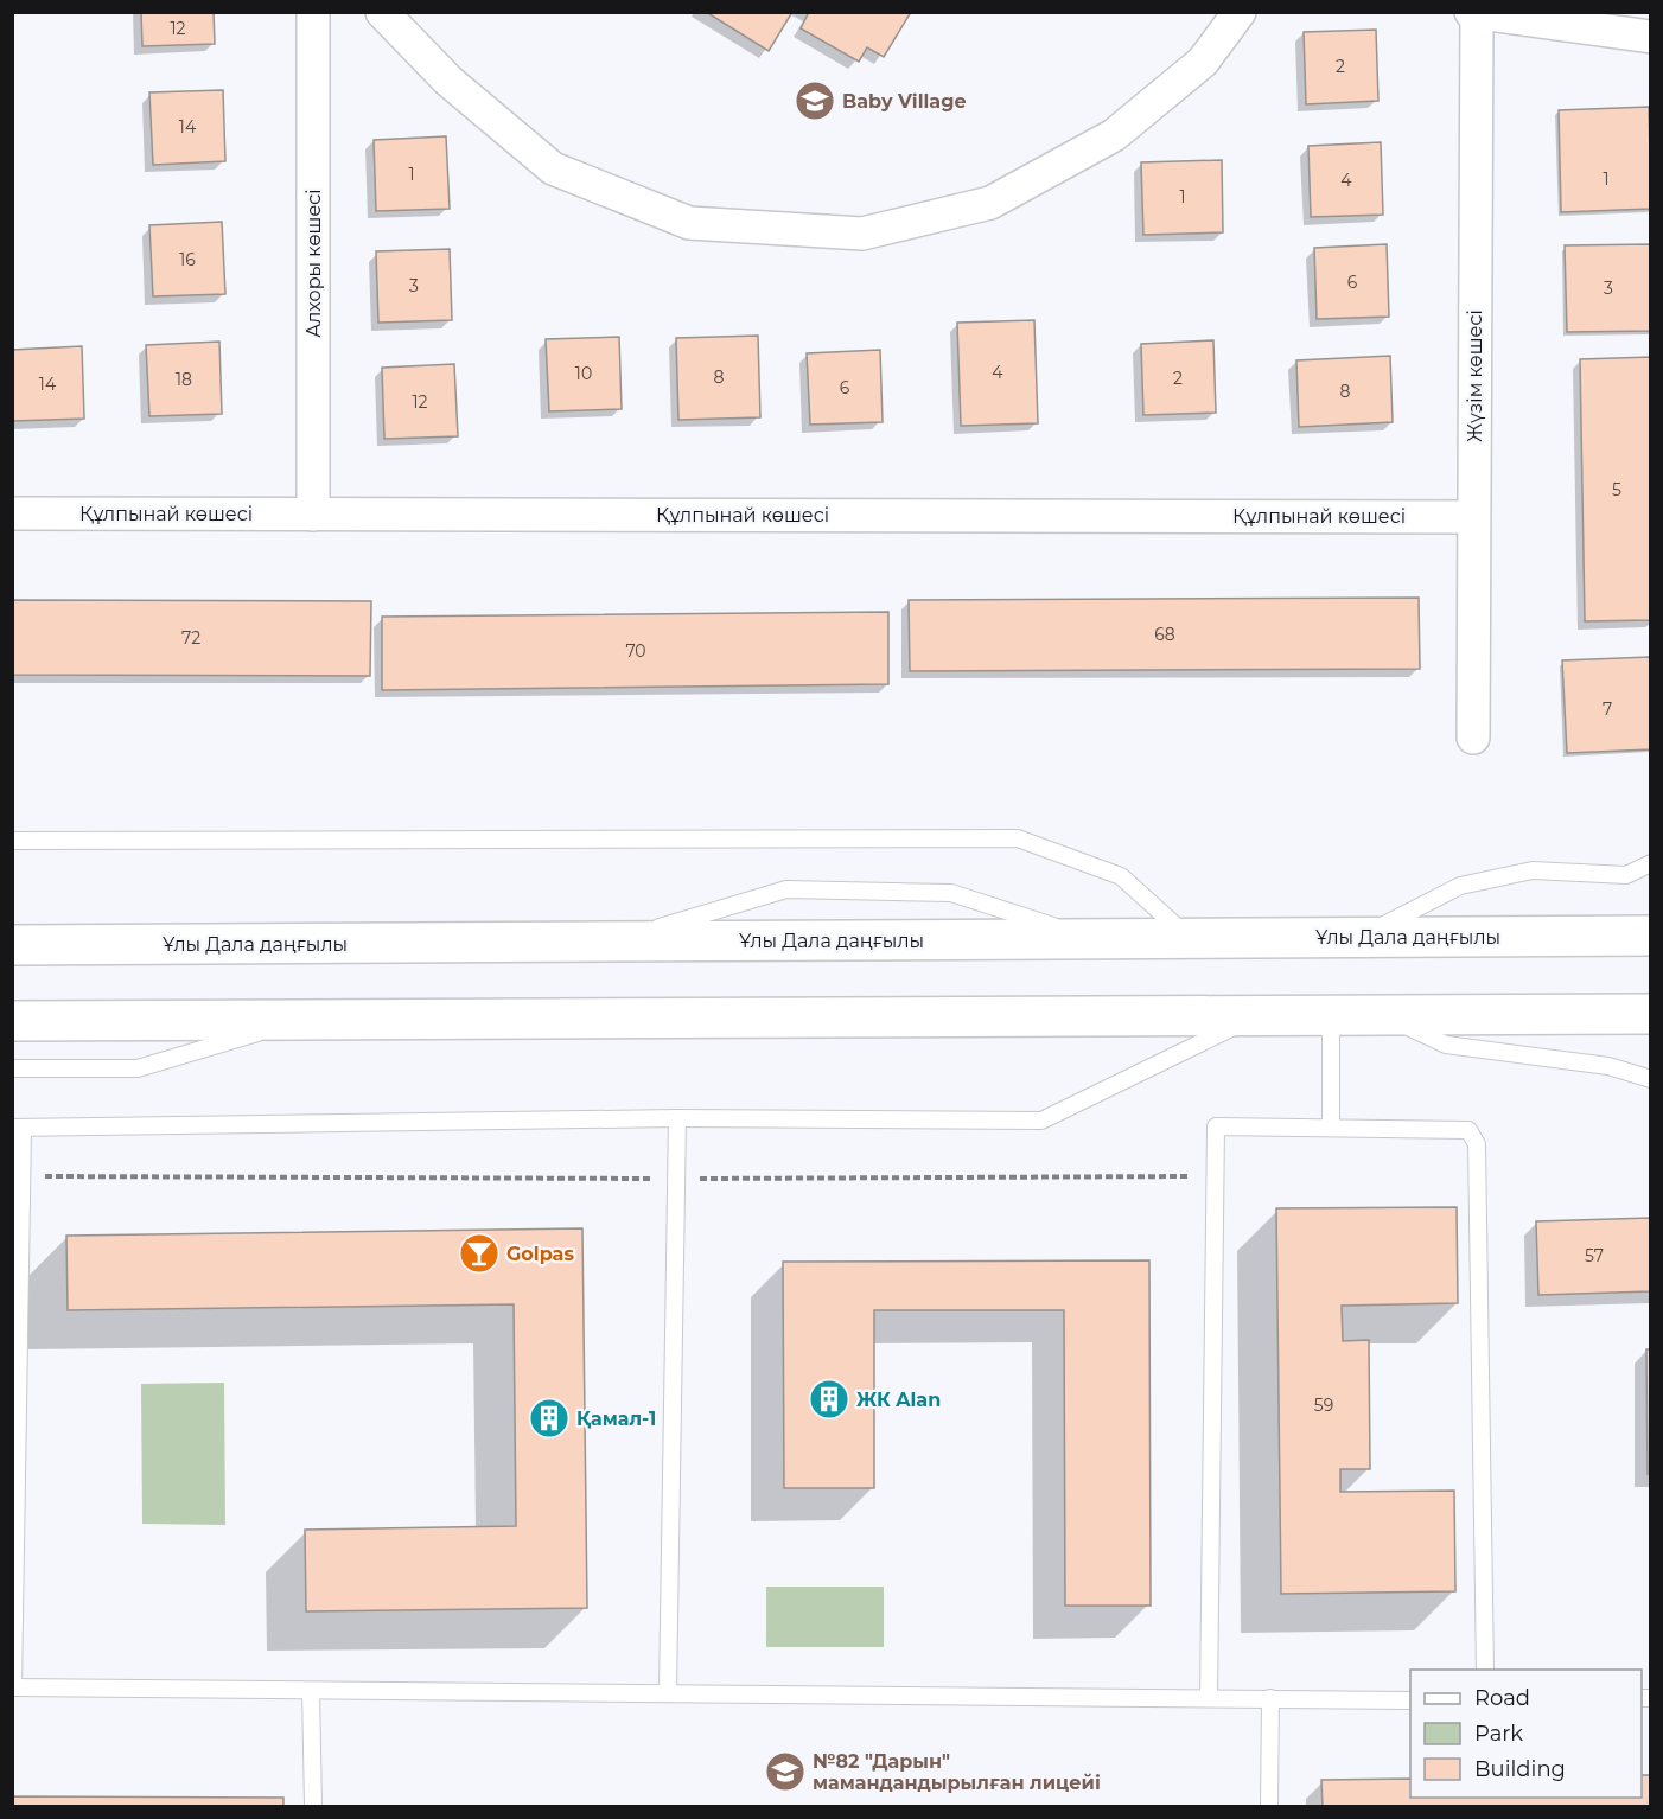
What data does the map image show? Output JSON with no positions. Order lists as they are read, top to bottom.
{
  "streets": {
    "main road": ["Ұлы Дала даңғылы"],
    "street": ["Алхоры көшесі", "Жүзім көшесі", "Құлпынай көшесі"]
  },
  "crossings": [
    ["Алхоры көшесі", "Құлпынай көшесі"],
    ["Жүзім көшесі", "Құлпынай көшесі"]
  ],
  "places": {
    "school or university": ["Baby Village", "№82 \"Дарын\" мамандандырылған лицейі"],
    "bar": ["Golpas"],
    "building": ["ЖК Alan", "Қамал-1"]
  },
  "house_numbers": [
    "12",
    "2",
    "14",
    "1",
    "1",
    "4",
    "1",
    "16",
    "6",
    "3",
    "3",
    "4",
    "10",
    "8",
    "2",
    "18",
    "14",
    "6",
    "8",
    "12",
    "5",
    "68",
    "72",
    "70",
    "7",
    "57",
    "59"
  ],
  "legend": ["Road", "Park", "Building"]
}
